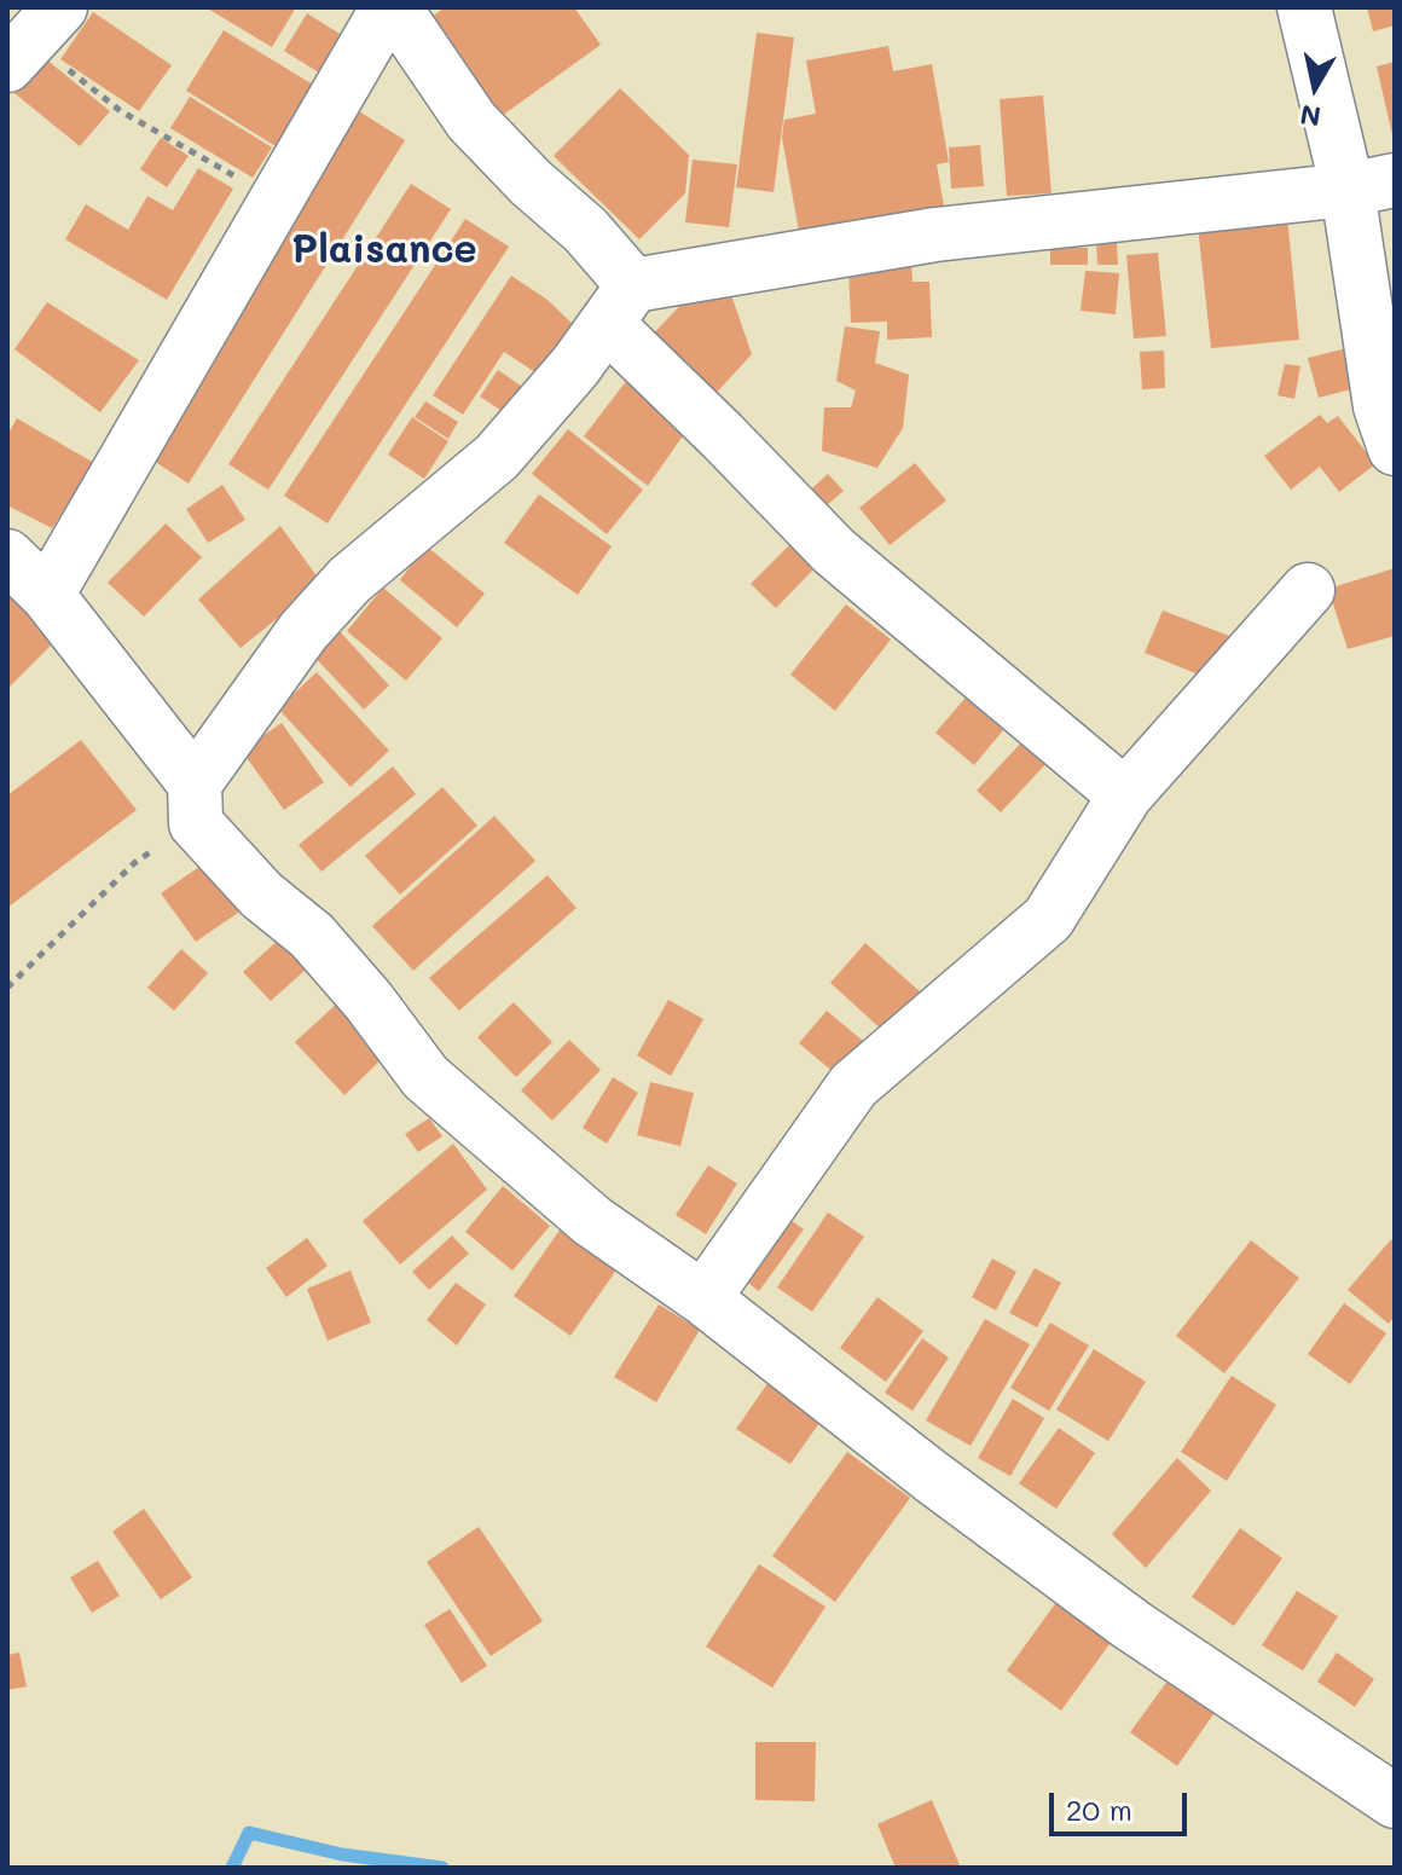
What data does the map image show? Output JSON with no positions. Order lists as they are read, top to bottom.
{
  "districts": ["Plaisance"],
  "scale_bar": "20 m",
  "north": "bottom"
}
